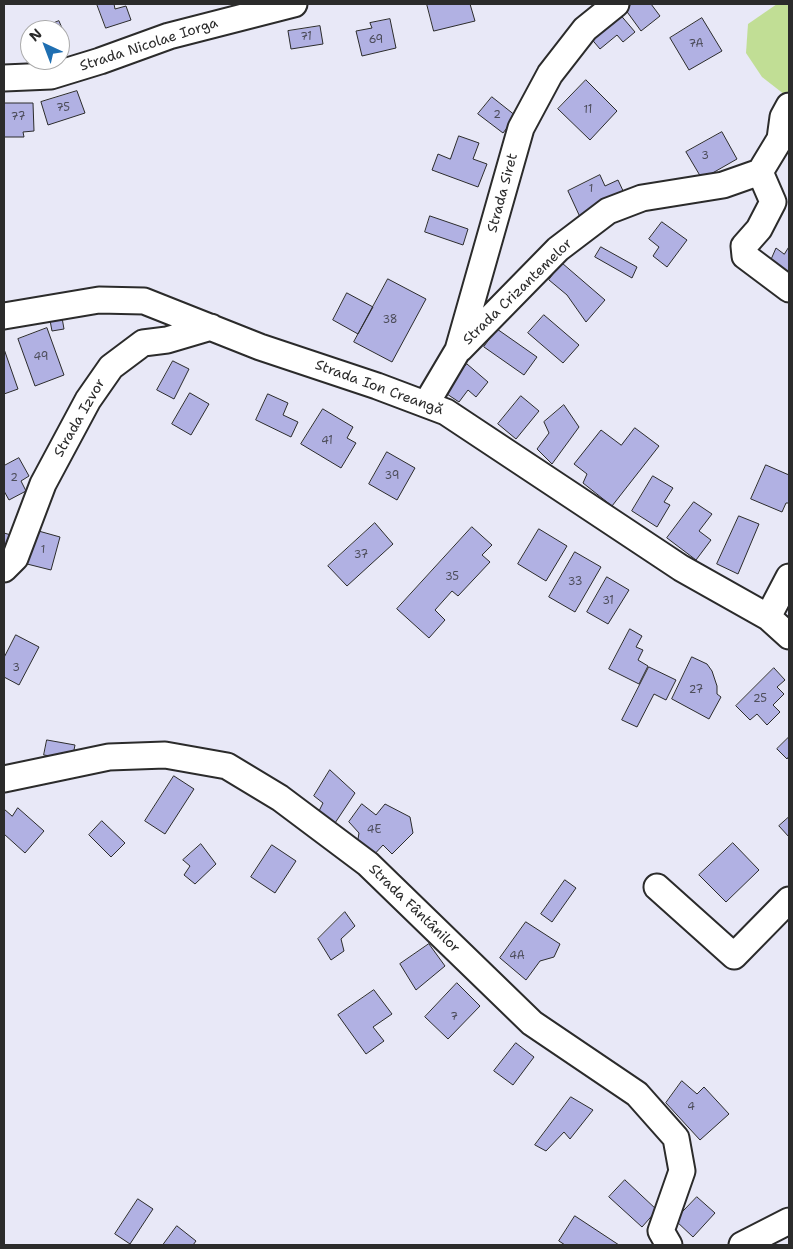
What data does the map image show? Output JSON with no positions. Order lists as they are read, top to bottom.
{
  "streets": {
    "street": [
      "Strada Nicolae Iorga",
      "Strada Siret",
      "Strada Crizantemelor",
      "Strada Ion Creangă",
      "Strada Izvor",
      "Strada Fântânilor"
    ]
  },
  "crossings": [
    ["Strada Siret", "Strada Crizantemelor"],
    ["Strada Siret", "Strada Ion Creangă"],
    ["Strada Ion Creangă", "Strada Izvor"]
  ],
  "house_numbers": [
    "71",
    "69",
    "7A",
    "75",
    "11",
    "2",
    "77",
    "3",
    "1",
    "38",
    "49",
    "41",
    "39",
    "2",
    "1",
    "37",
    "35",
    "33",
    "31",
    "3",
    "27",
    "25",
    "4E",
    "4A",
    "7",
    "4"
  ],
  "north": "top left"
}
